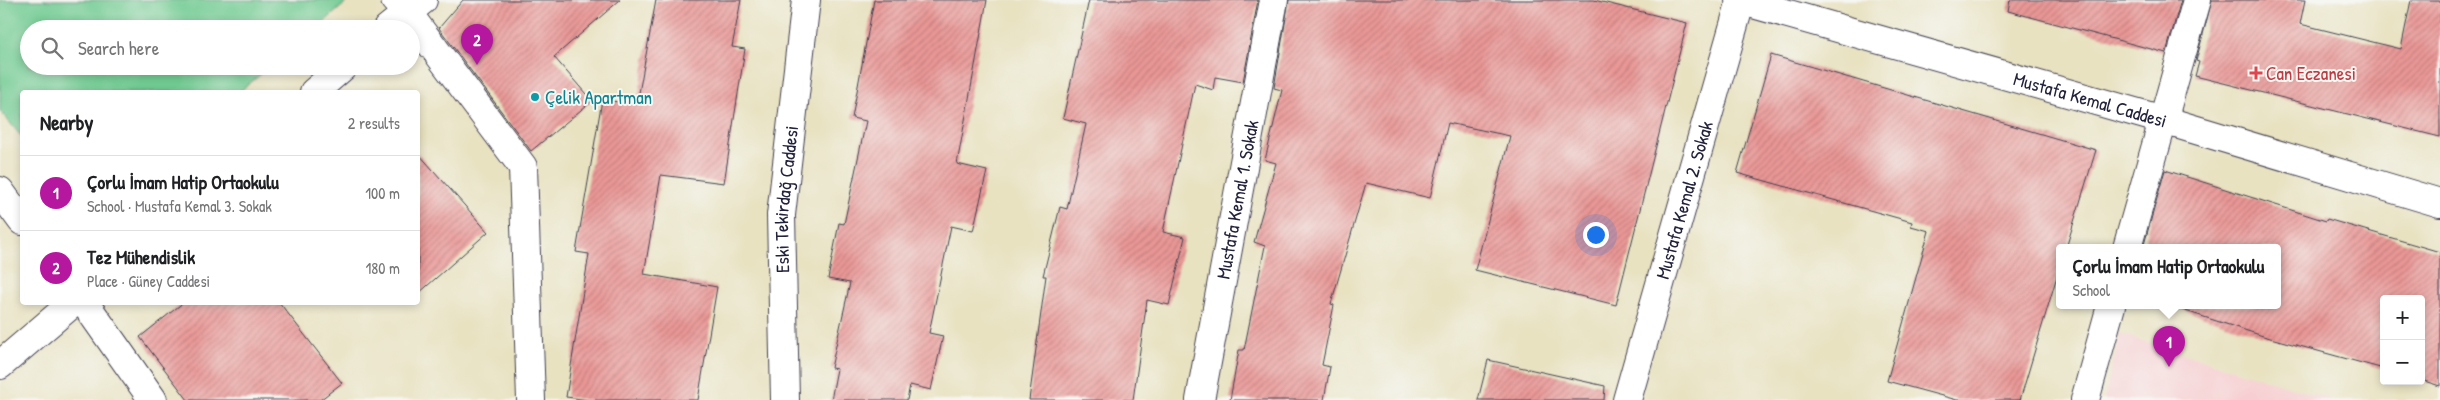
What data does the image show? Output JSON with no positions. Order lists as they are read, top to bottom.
{
  "streets": {
    "street": [
      "Mustafa Kemal Caddesi",
      "Eski Tekirdağ Caddesi",
      "Mustafa Kemal 1. Sokak",
      "Mustafa Kemal 2. Sokak"
    ]
  },
  "crossings": [
    ["Mustafa Kemal Caddesi", "Mustafa Kemal 2. Sokak"]
  ],
  "places": {
    "health": ["Can Eczanesi"],
    "other": ["Çelik Apartman"]
  },
  "page": {
    "search": "Search here",
    "pins": ["2", "1"],
    "heading": ["Nearby", "2 results"],
    "list": [
      {
        "mark": "1",
        "name": "Çorlu İmam Hatip Ortaokulu",
        "note": "School · Mustafa Kemal 3. Sokak",
        "value": "100 m"
      },
      {
        "mark": "2",
        "name": "Tez Mühendislik",
        "note": "Place · Güney Caddesi",
        "value": "180 m"
      }
    ],
    "popup": ["Çorlu İmam Hatip Ortaokulu", "School"],
    "map_buttons": ["+", "−"]
  }
}
